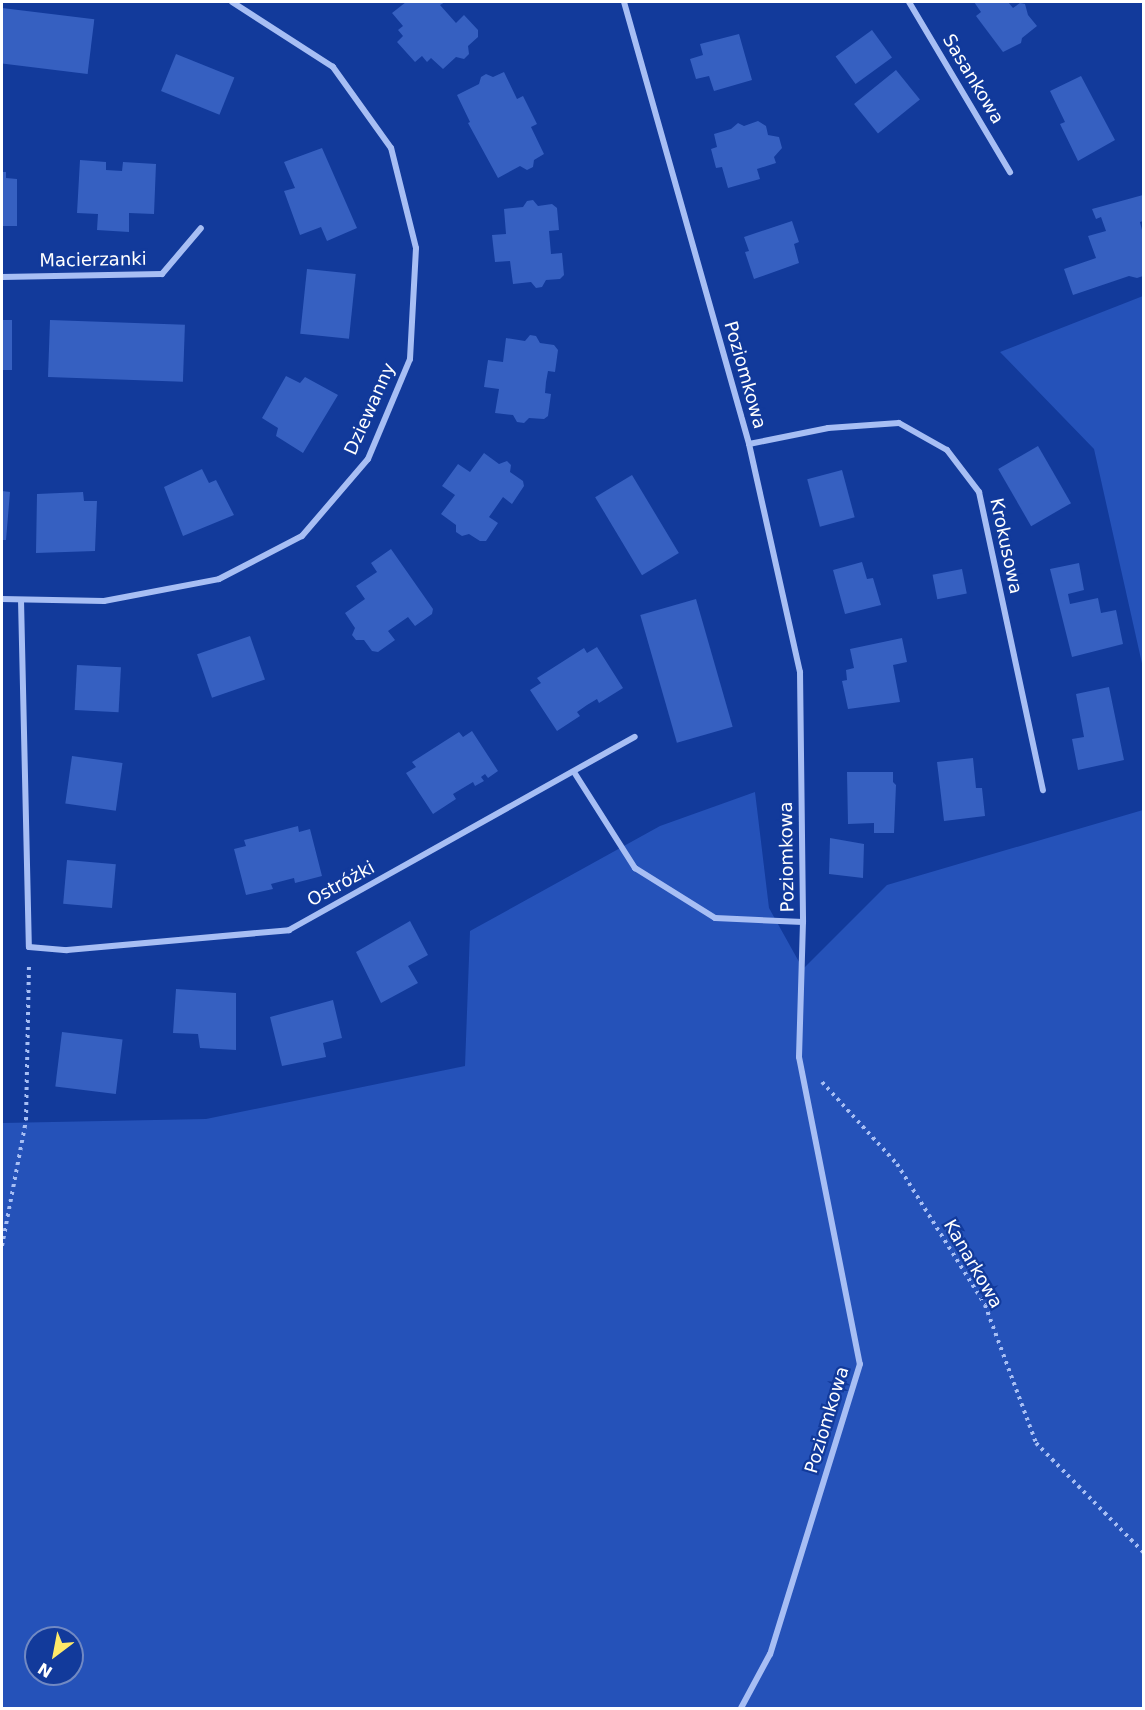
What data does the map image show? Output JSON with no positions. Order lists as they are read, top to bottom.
{
  "streets": {
    "street": [
      "Sasankowa",
      "Macierzanki",
      "Poziomkowa",
      "Dziewanny",
      "Krokusowa",
      "Ostróżki"
    ],
    "path": ["Kanarkowa"]
  },
  "crossings": [
    ["Poziomkowa", "Krokusowa"],
    ["Poziomkowa", "Kanarkowa"]
  ],
  "north": "bottom left"
}
